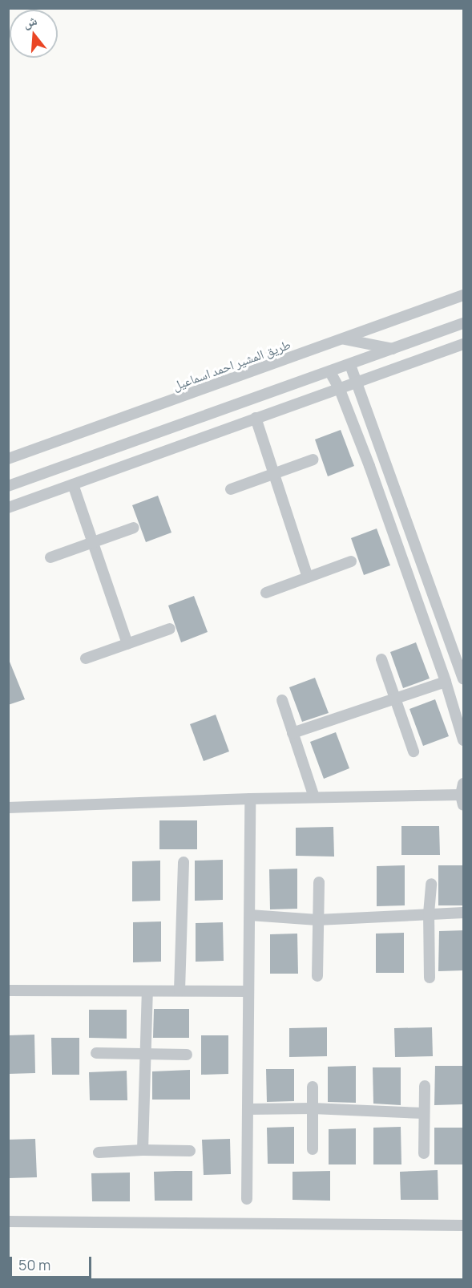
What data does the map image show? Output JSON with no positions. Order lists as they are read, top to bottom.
{
  "streets": {
    "street": ["طريق المشير احمد اسماعيل"]
  },
  "scale_bar": "50 m",
  "north": "top"
}
